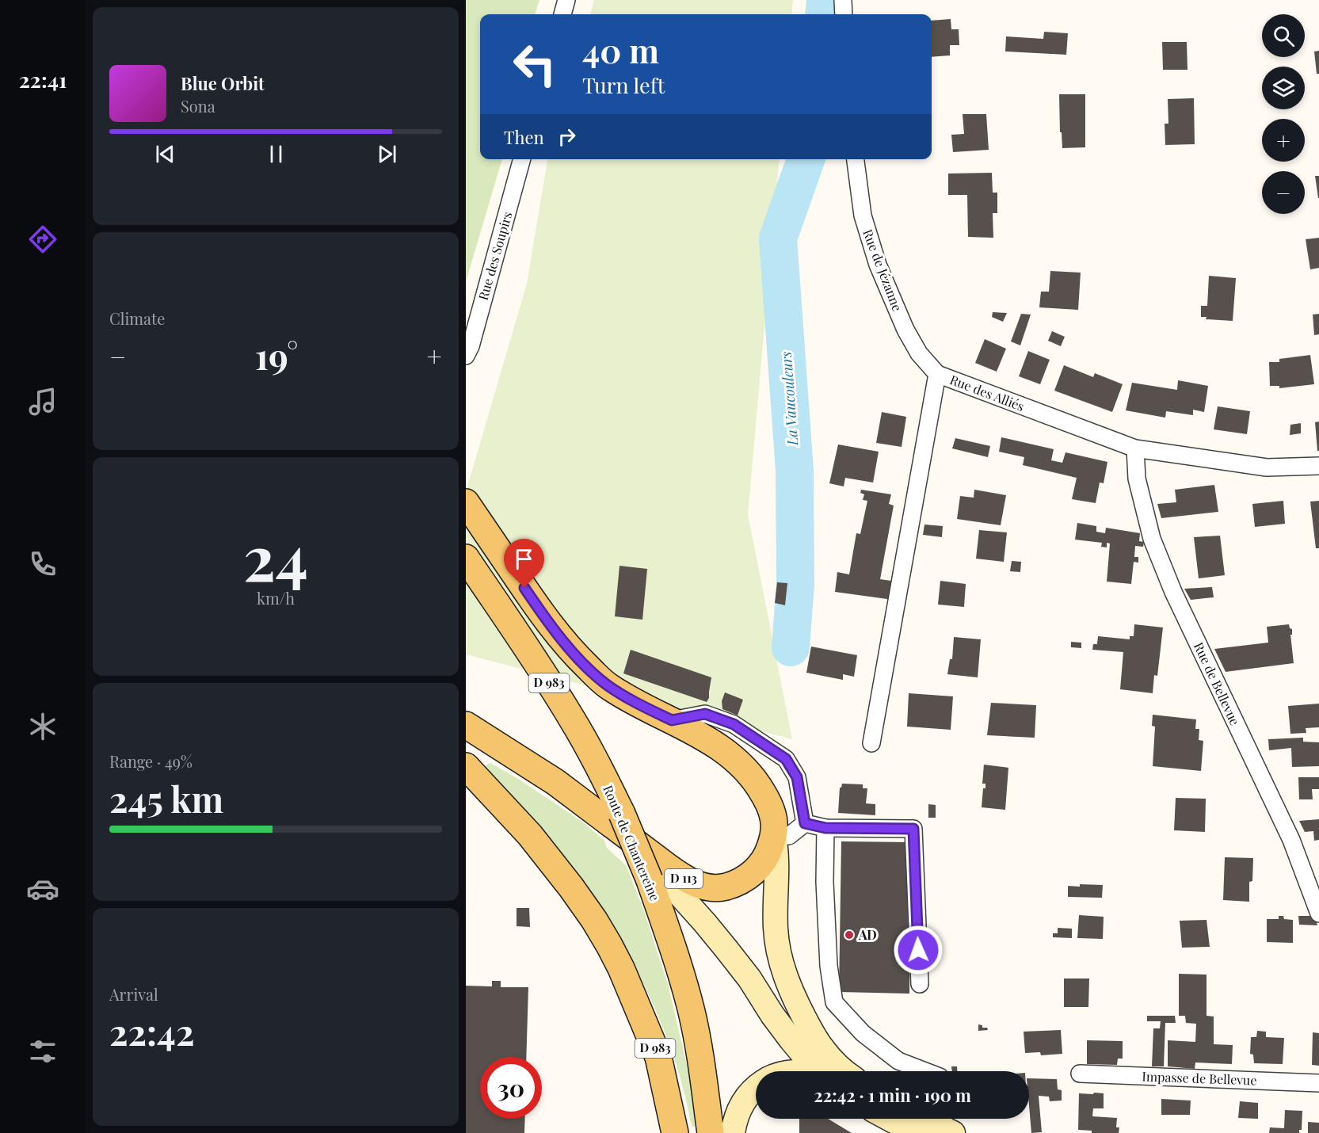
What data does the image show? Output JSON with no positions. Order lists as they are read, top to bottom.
{
  "streets": {
    "main road": ["D 983", "Route de Chantereine", "D 113"],
    "street": [
      "Rue des Soupirs",
      "Rue de Jézanne",
      "Rue des Alliés",
      "Rue de Bellevue",
      "Impasse de Bellevue"
    ]
  },
  "crossings": [
    ["Rue de Jézanne", "Rue des Alliés"],
    ["Rue des Alliés", "Rue de Bellevue"]
  ],
  "water": ["La Vaucouleurs"],
  "places": ["AD"],
  "page": {
    "tabs": "22:41",
    "map_buttons": ["+", "−"],
    "turn": ["40 m", "Turn left"],
    "song": ["Blue Orbit", "Sona"],
    "then": "Then",
    "tile": [
      "Climate",
      ["24", "km/h"],
      ["Range · 49%", "245 km"],
      ["Arrival", "22:42"]
    ],
    "heat": ["−", "19°", "+"],
    "limit": "30",
    "trip": "22:42 · 1 min · 190 m"
  }
}
